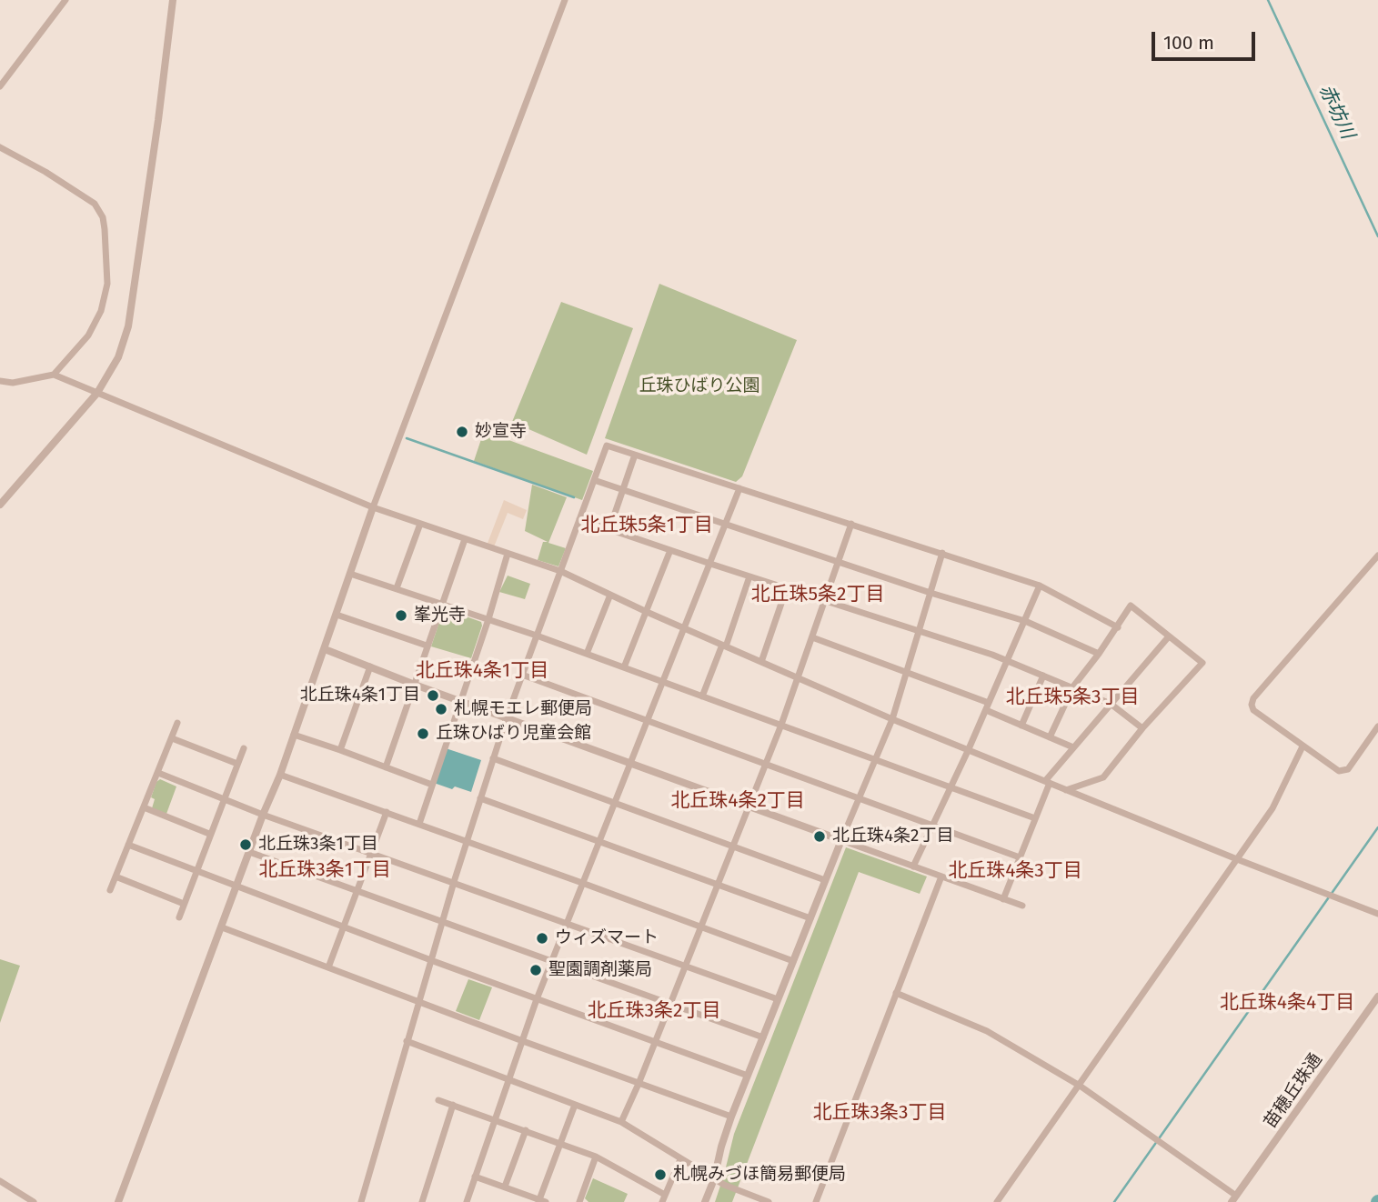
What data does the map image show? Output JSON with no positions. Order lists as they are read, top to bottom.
{
  "streets": {
    "street": ["苗穂丘珠通"]
  },
  "districts": [
    "北丘珠5条1丁目",
    "北丘珠5条2丁目",
    "北丘珠4条1丁目",
    "北丘珠5条3丁目",
    "北丘珠4条2丁目",
    "北丘珠3条1丁目",
    "北丘珠4条3丁目",
    "北丘珠4条4丁目",
    "北丘珠3条2丁目",
    "北丘珠3条3丁目"
  ],
  "water": ["赤坊川"],
  "parks": ["丘珠ひばり公園"],
  "places": [
    "妙宣寺",
    "峯光寺",
    "北丘珠4条1丁目",
    "札幌モエレ郵便局",
    "丘珠ひばり児童会館",
    "北丘珠4条2丁目",
    "北丘珠3条1丁目",
    "ウィズマート",
    "聖園調剤薬局",
    "札幌みづほ簡易郵便局"
  ],
  "scale_bar": "100 m"
}
